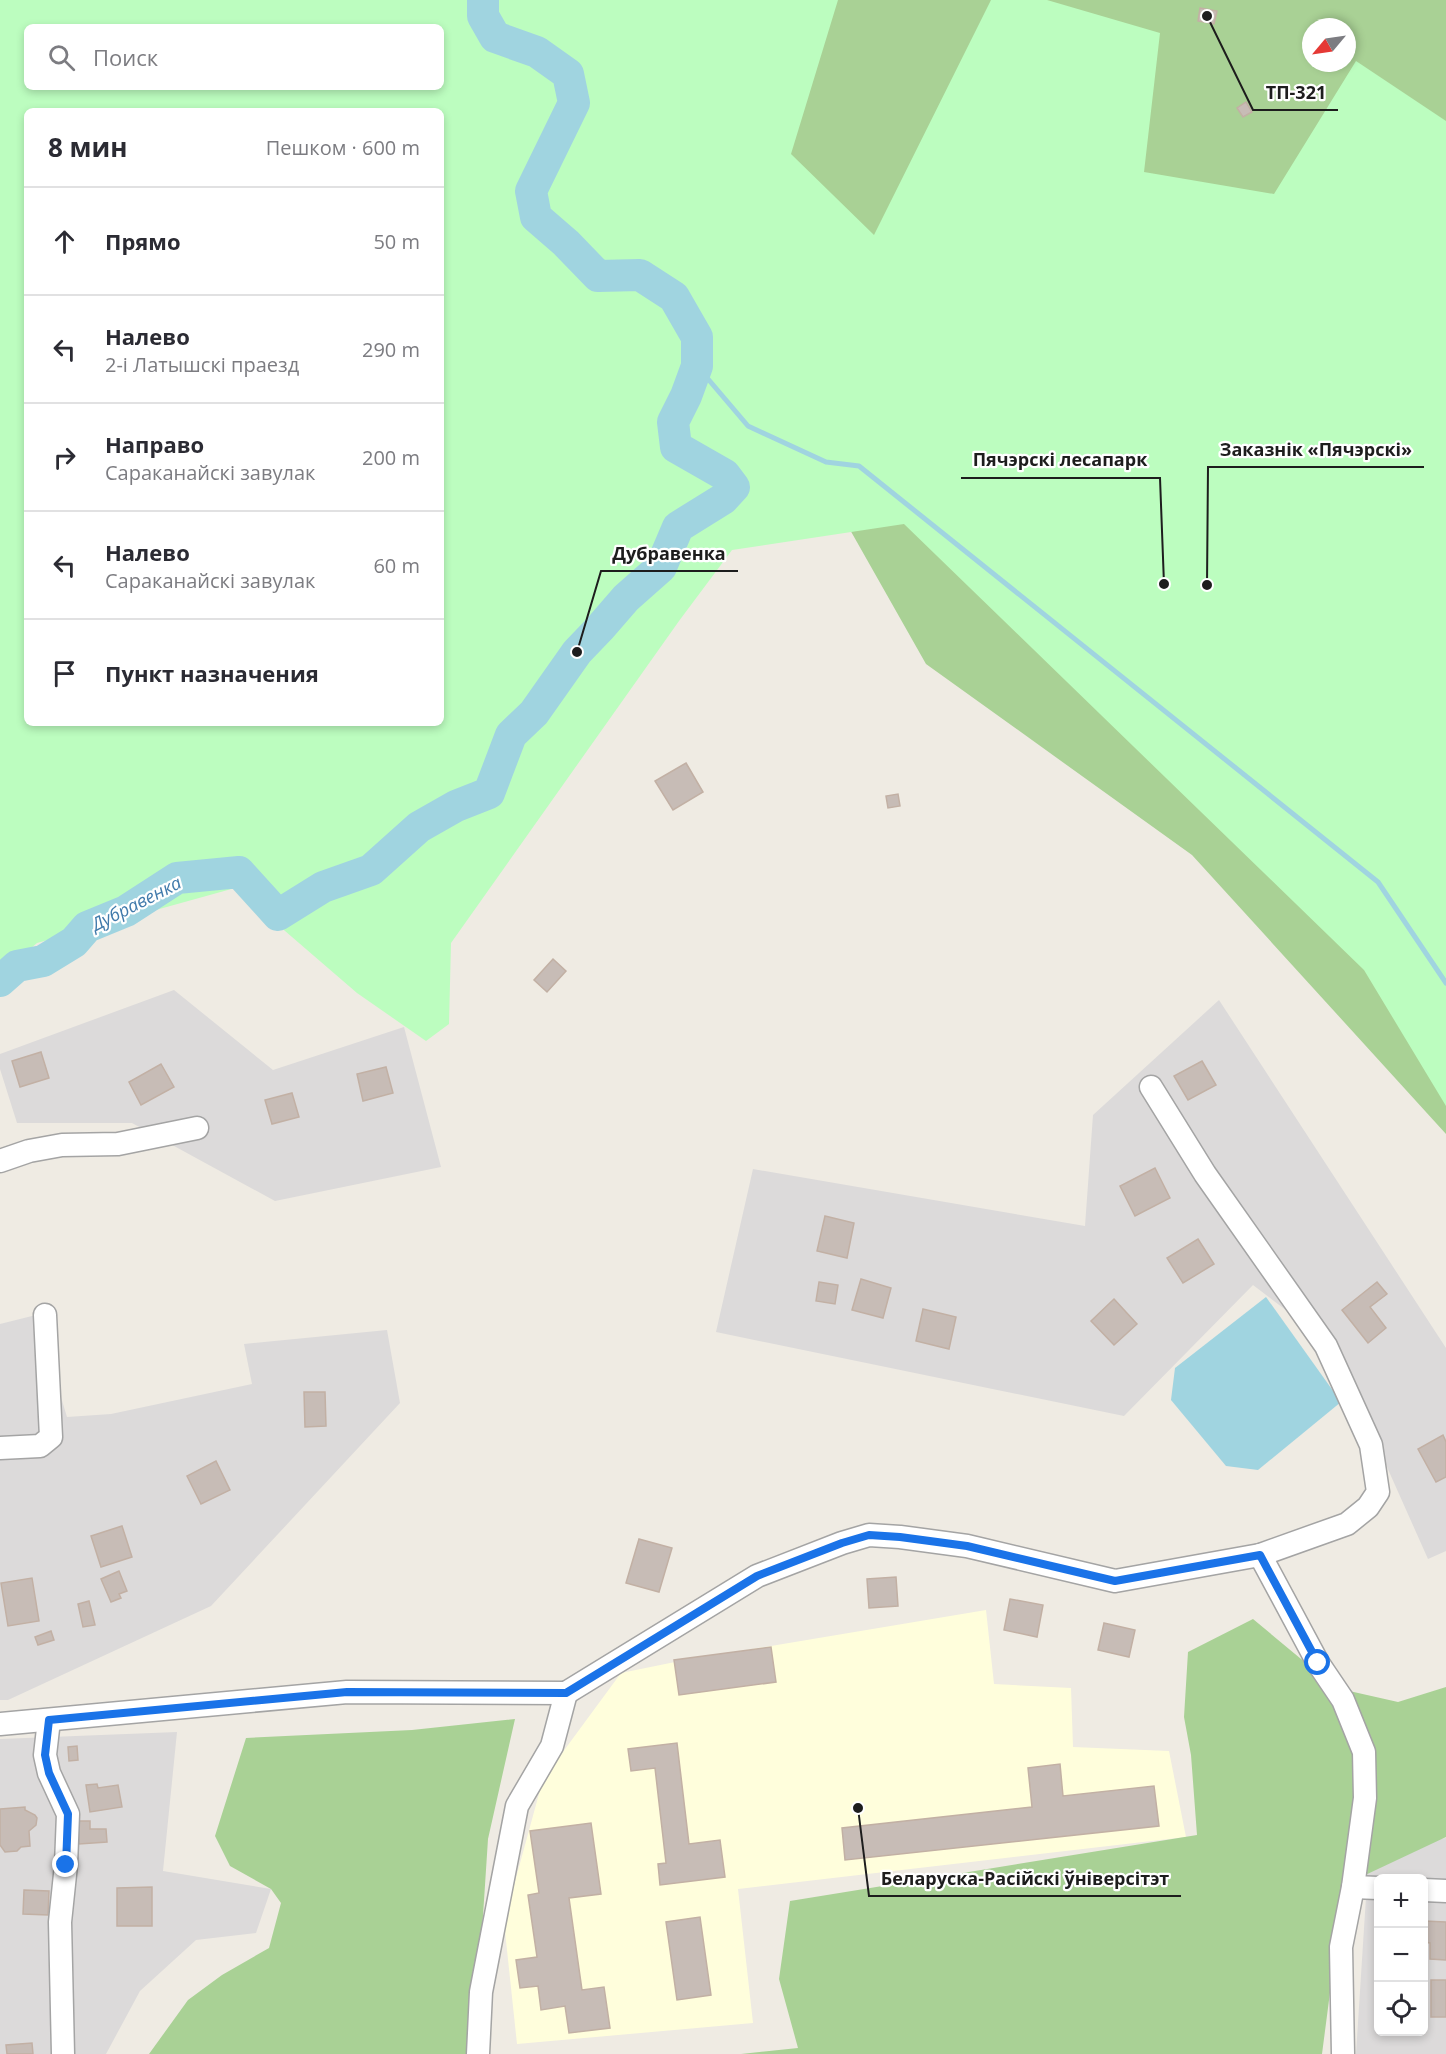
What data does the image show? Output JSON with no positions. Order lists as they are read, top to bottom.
{
  "water": ["Дубравенка"],
  "places": [
    "ТП-321",
    "Пячэрскі лесапарк",
    "Заказнік «Пячэрскі»",
    "Дубравенка",
    "Беларуска-Расійскі ўніверсітэт"
  ],
  "north": "bottom left",
  "page": {
    "search": "Поиск",
    "heading": ["8 мин", "Пешком · 600 m"],
    "list": [
      ["Прямо", "50 m"],
      ["Налево", "2-і Латышскі праезд", "290 m"],
      ["Направо", "Сараканайскі завулак", "200 m"],
      ["Налево", "Сараканайскі завулак", "60 m"],
      "Пункт назначения"
    ],
    "map_buttons": ["+", "−"]
  }
}
